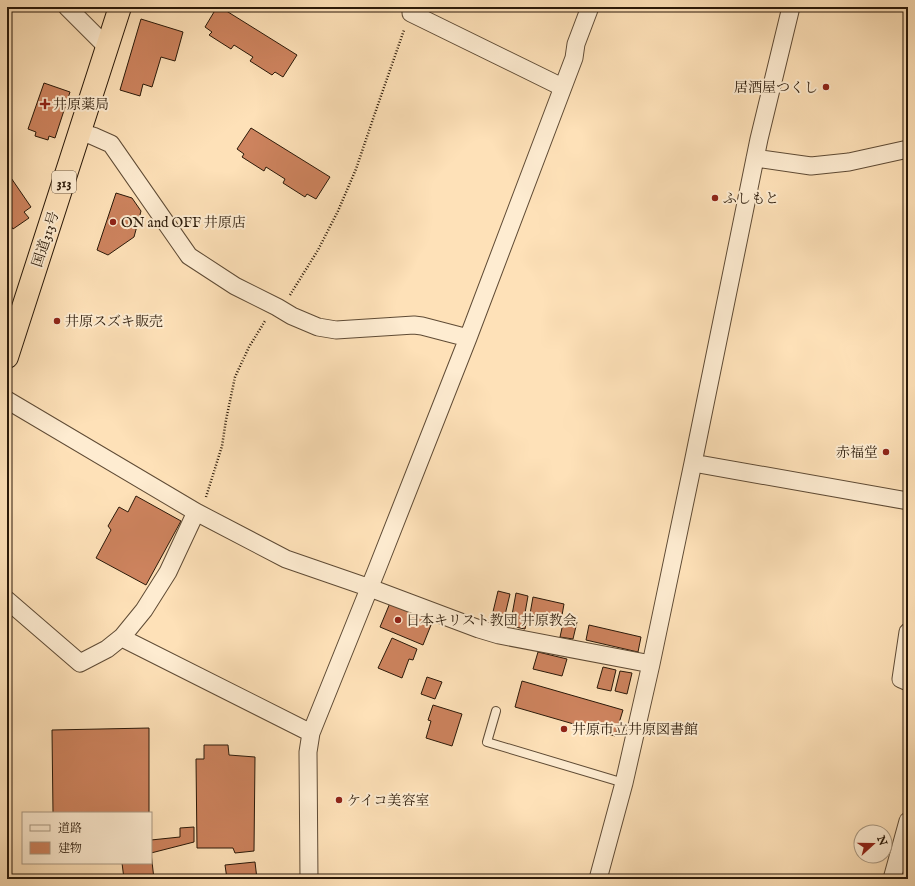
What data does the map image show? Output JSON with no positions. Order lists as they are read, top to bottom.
{
  "streets": {
    "highway": ["313", "国道313号"]
  },
  "places": {
    "other": [
      "居酒屋つくし",
      "ふしもと",
      "ON and OFF 井原店",
      "井原スズキ販売",
      "赤福堂",
      "日本キリスト教団 井原教会",
      "井原市立井原図書館",
      "ケイコ美容室"
    ],
    "health": ["井原薬局"]
  },
  "legend": ["道路", "建物"],
  "north": "right"
}
